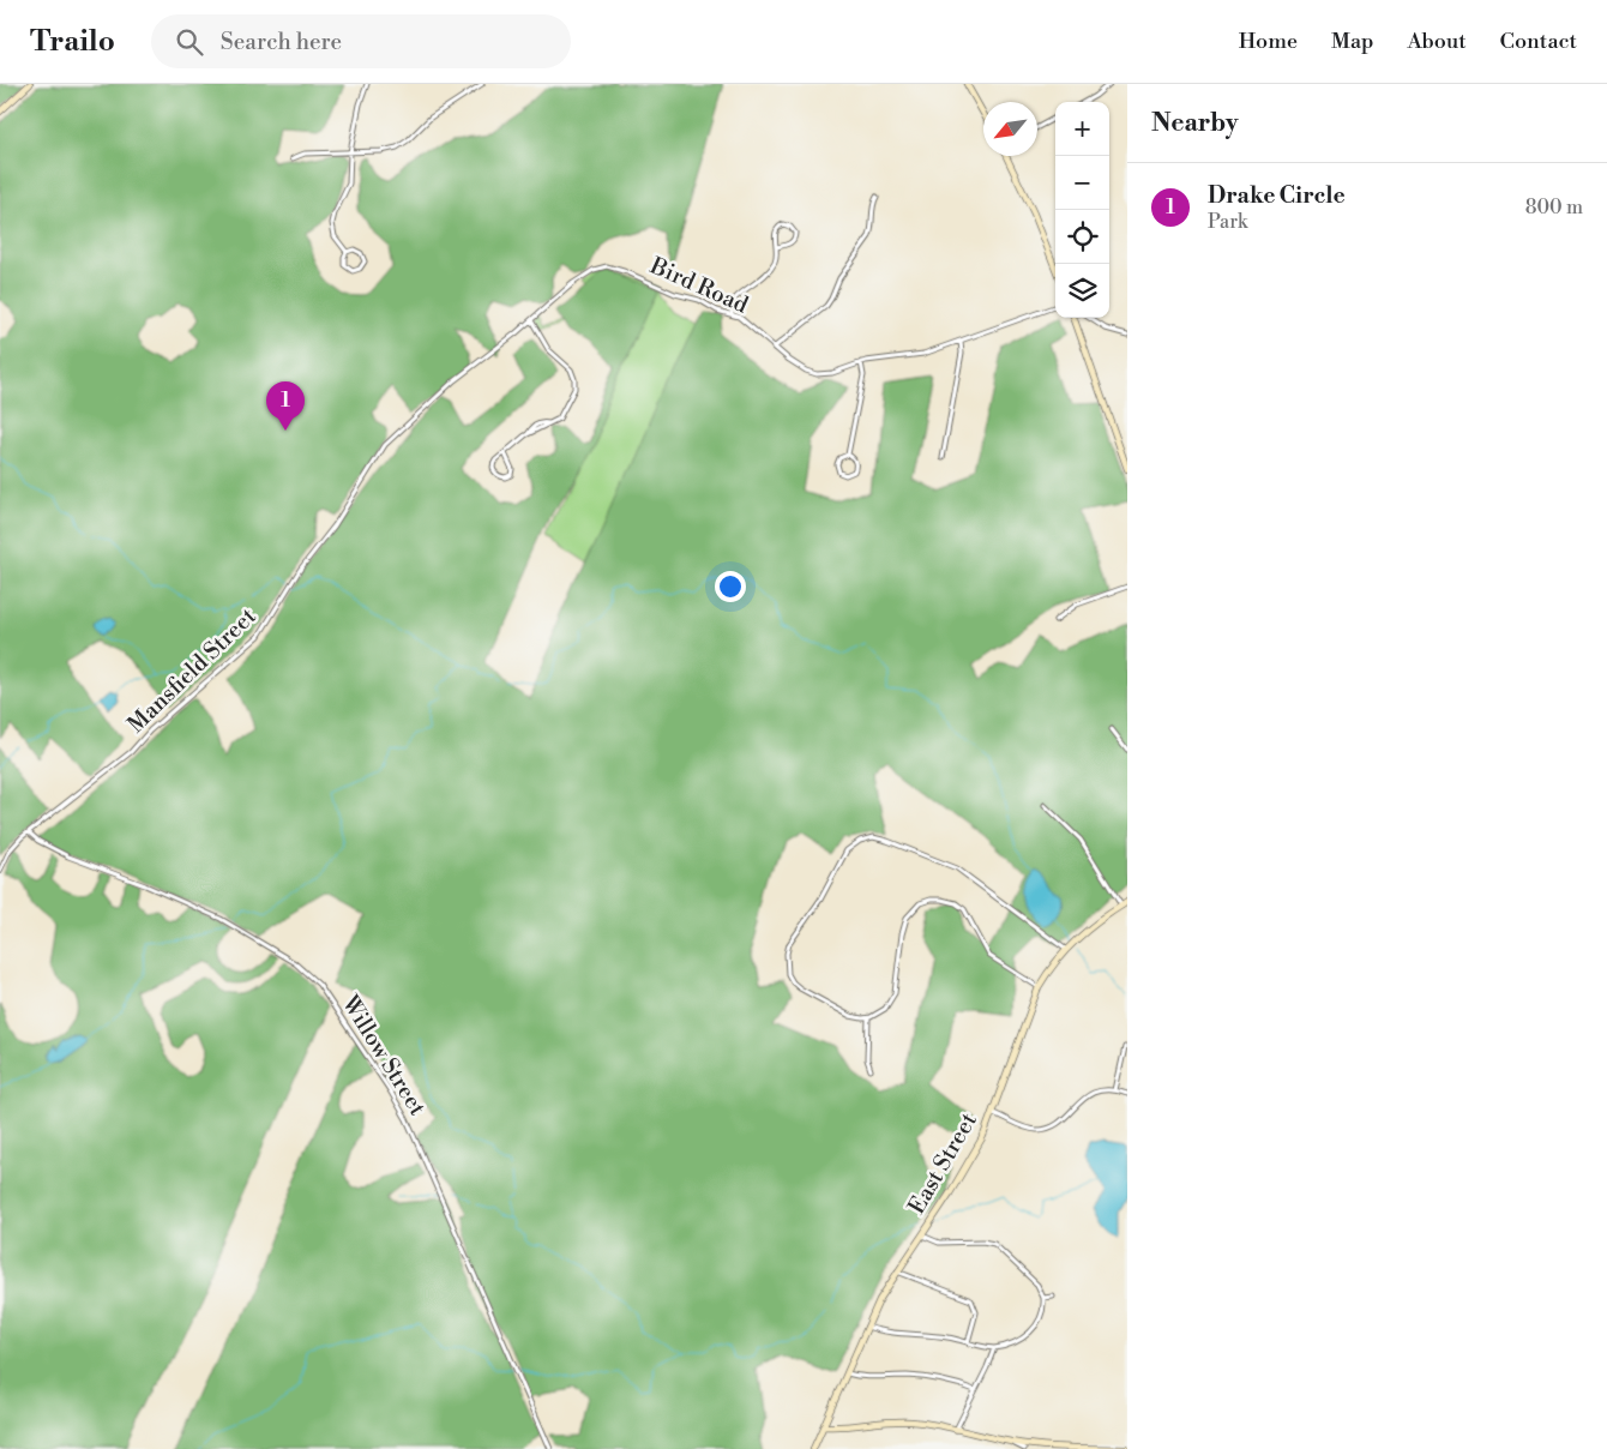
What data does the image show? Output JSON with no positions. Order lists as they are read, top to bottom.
{
  "streets": {
    "street": [
      "Bird Road",
      "Mansfield Street",
      "Willow Street",
      "East Street"
    ]
  },
  "crossings": [
    ["Bird Road", "Mansfield Street"],
    ["Mansfield Street", "Willow Street"]
  ],
  "north": "bottom left",
  "page": {
    "header": "Trailo",
    "search": "Search here",
    "nav": [
      "Home",
      "Map",
      "About",
      "Contact"
    ],
    "heading": "Nearby",
    "map_buttons": ["+", "−"],
    "list": [
      {
        "mark": "1",
        "name": "Drake Circle",
        "note": "Park",
        "value": "800 m"
      }
    ],
    "pins": "1"
  }
}
